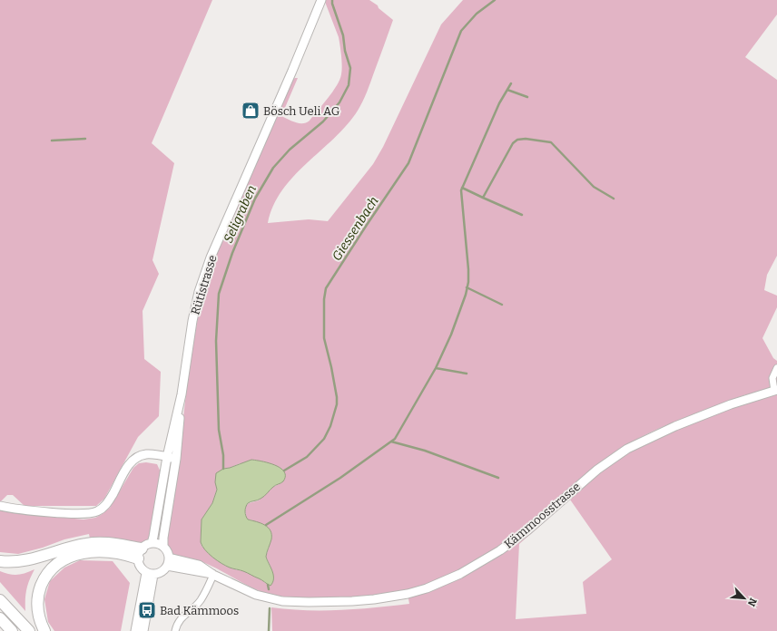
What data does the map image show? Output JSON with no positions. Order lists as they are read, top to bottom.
{
  "streets": {
    "main road": ["Rütistrasse", "Kämmoosstrasse"]
  },
  "crossings": [
    ["Rütistrasse", "Kämmoosstrasse"]
  ],
  "water": ["Seligraben", "Giessenbach"],
  "places": {
    "shop": ["Bösch Ueli AG"],
    "bus stop": ["Bad Kämmoos"]
  },
  "north": "bottom right"
}
